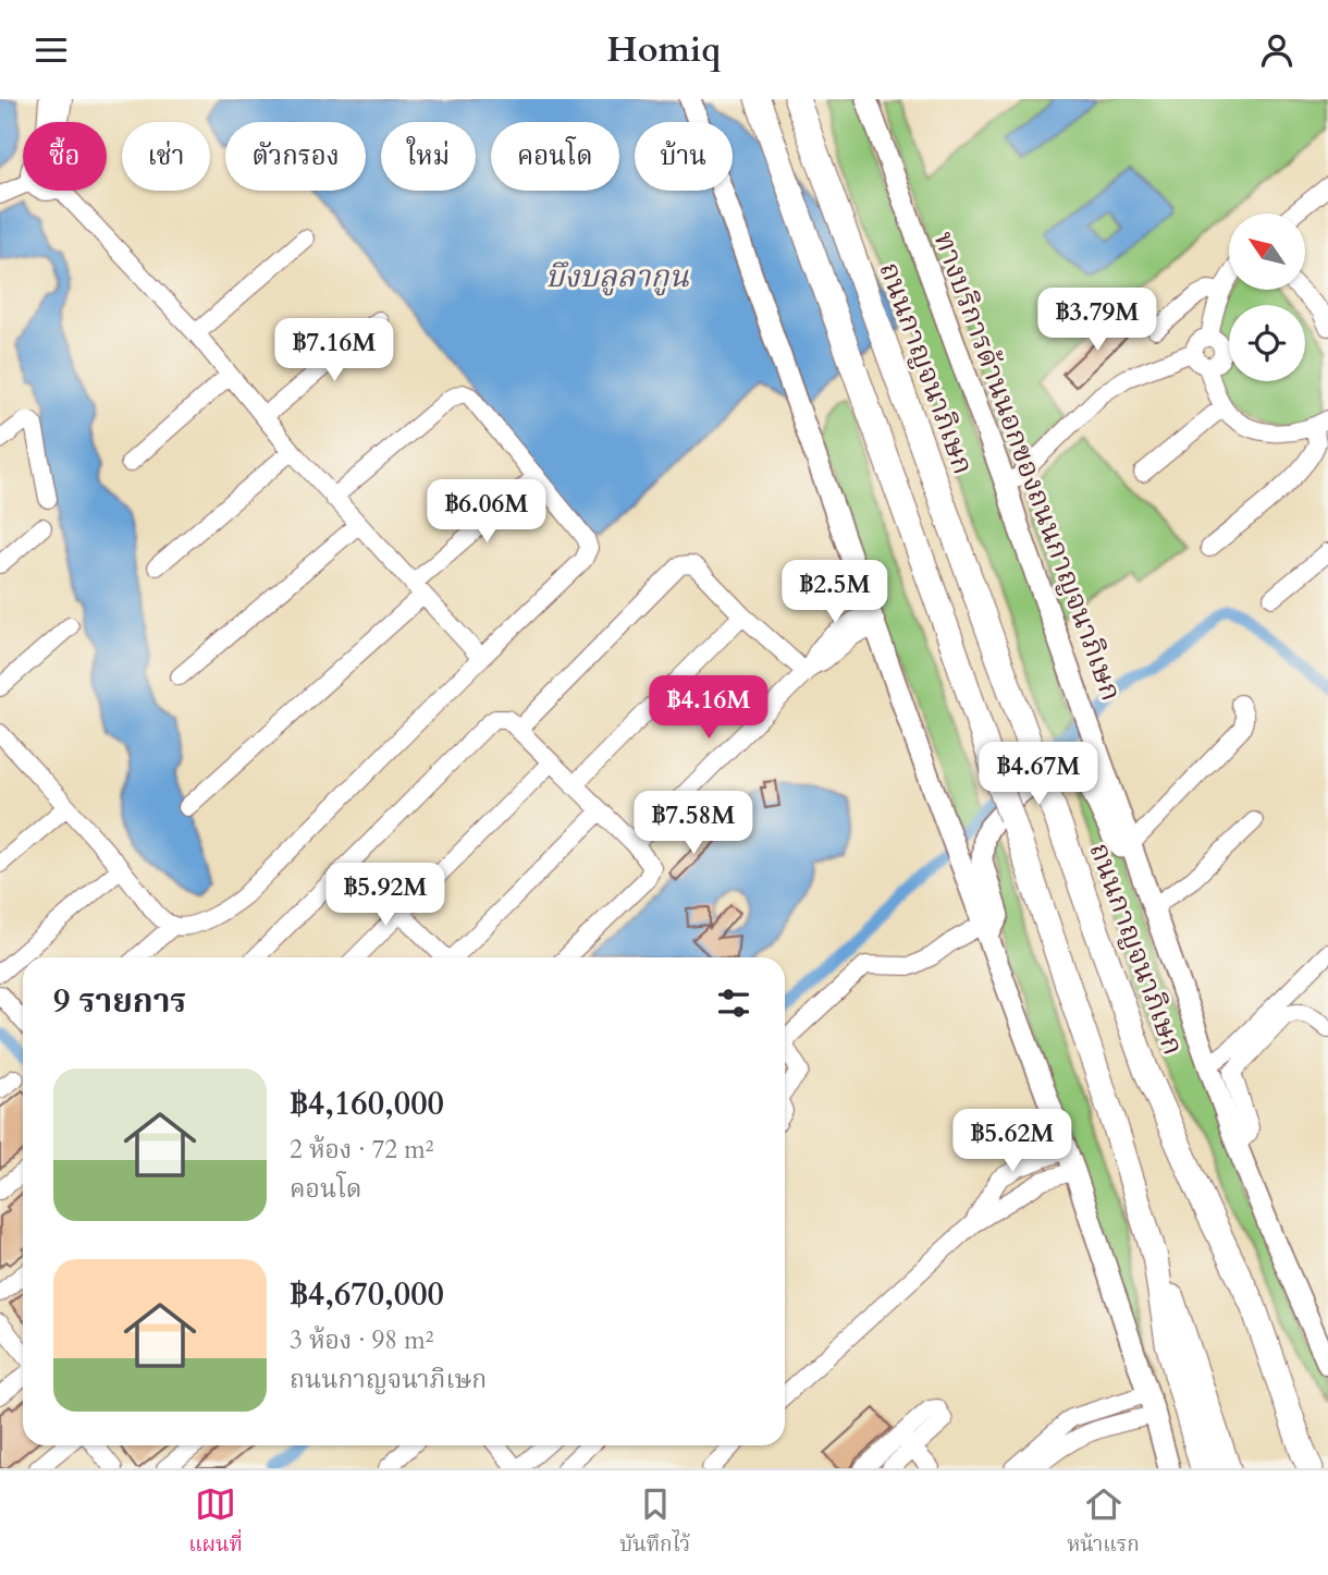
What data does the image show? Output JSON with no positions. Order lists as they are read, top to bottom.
{
  "streets": {
    "highway": ["ถนนกาญจนาภิเษก"],
    "main road": ["ทางบริการด้านนอกของถนนกาญจนาภิเษก"]
  },
  "water": ["บึงบลูลากูน"],
  "north": "top left",
  "page": {
    "header": "Homiq",
    "chip": [
      "ซื้อ",
      "เช่า",
      "ตัวกรอง",
      "ใหม่",
      "คอนโด",
      "บ้าน"
    ],
    "price": [
      "฿3.79M",
      "฿7.16M",
      "฿6.06M",
      "฿2.5M",
      "฿4.16M",
      "฿4.67M",
      "฿7.58M",
      "฿5.92M",
      "฿5.62M"
    ],
    "heading": "9 รายการ",
    "list": [
      {
        "name": "฿4,160,000",
        "note": "2 ห้อง · 72 m² · คอนโด"
      },
      {
        "name": "฿4,670,000",
        "note": "3 ห้อง · 98 m² · ถนนกาญจนาภิเษก"
      }
    ],
    "tabs": ["แผนที่", "บันทึกไว้", "หน้าแรก"]
  }
}
